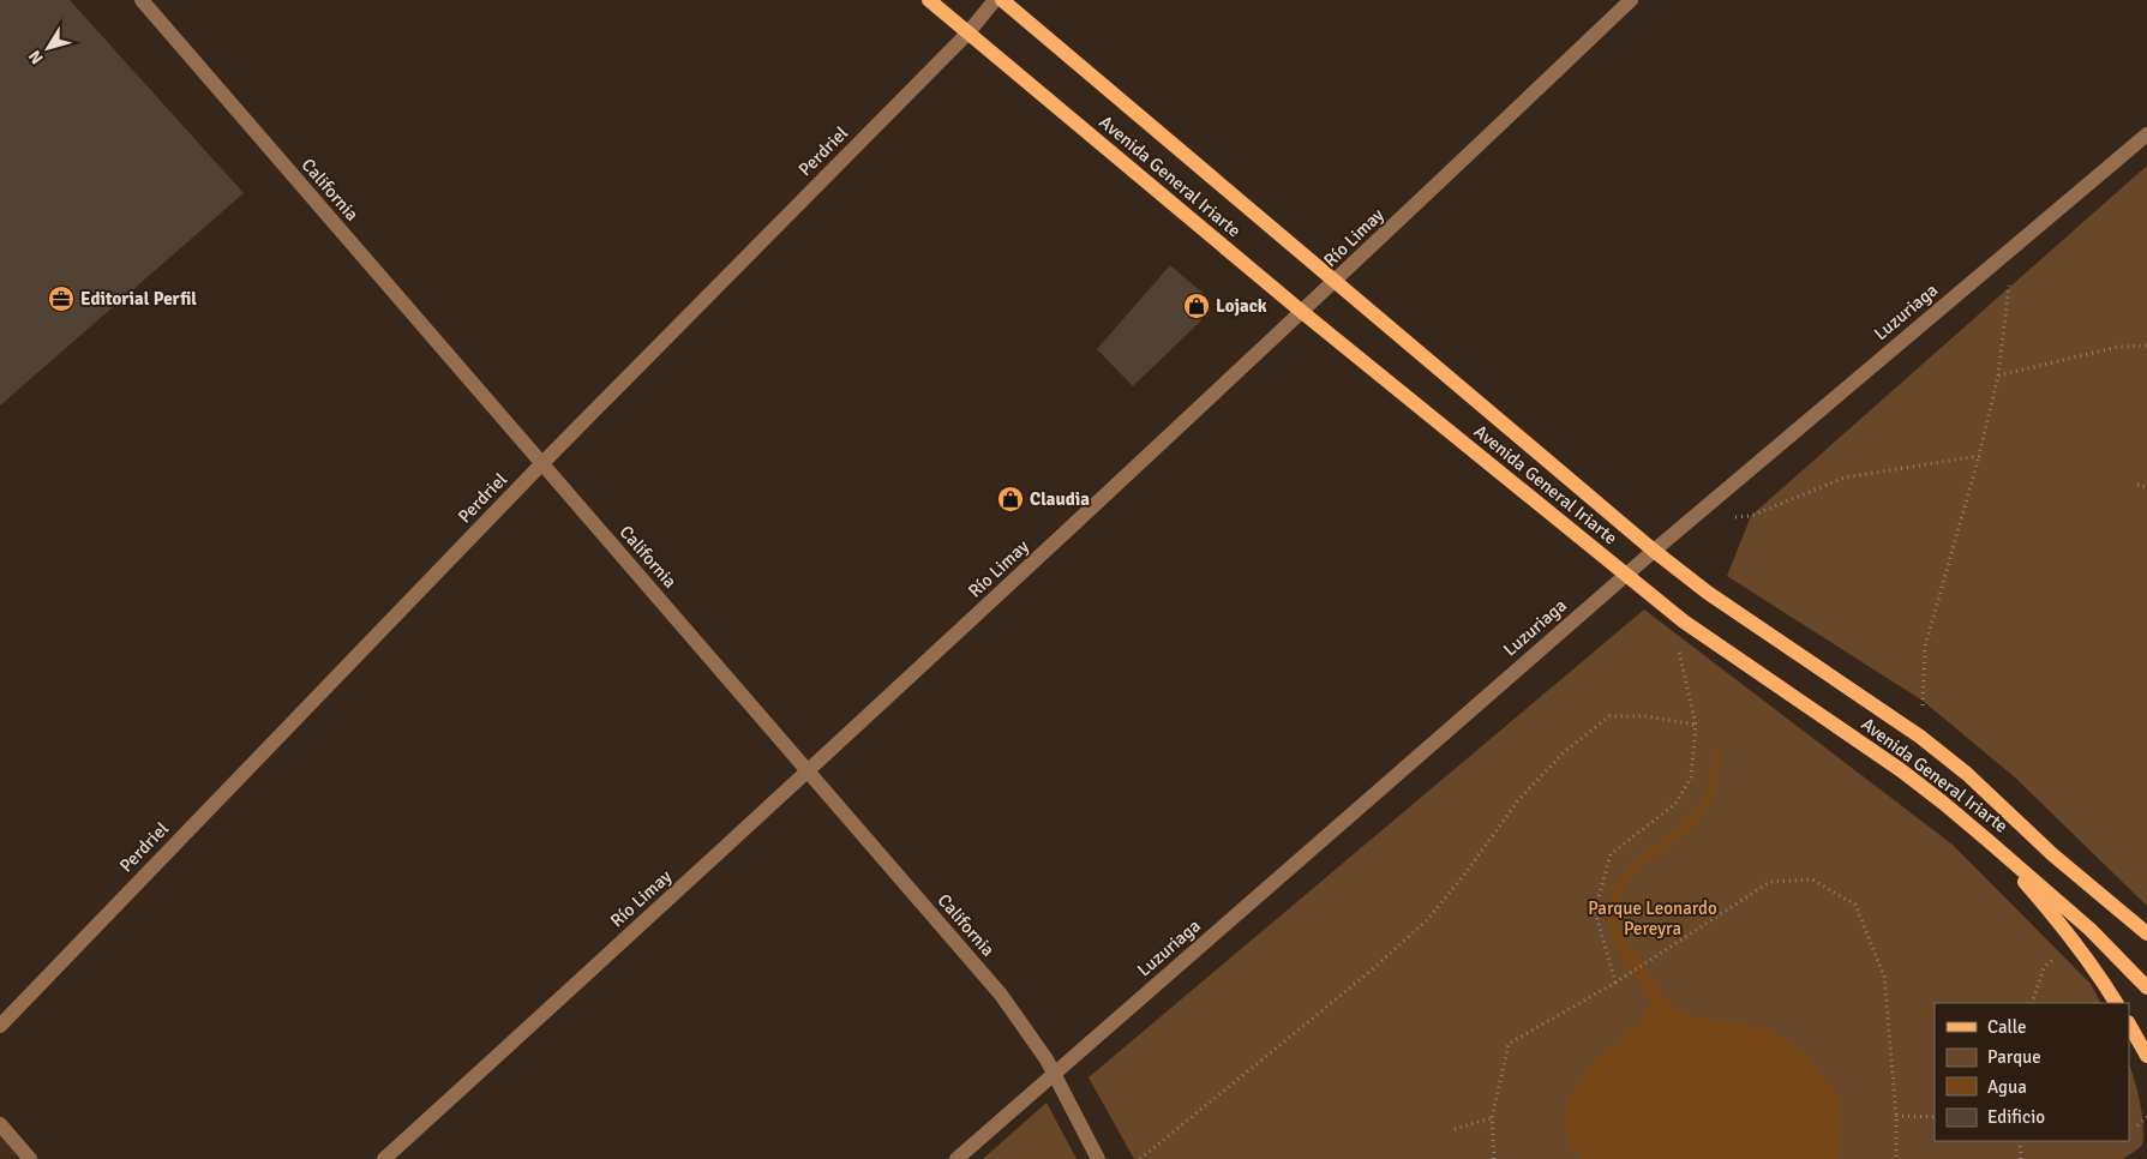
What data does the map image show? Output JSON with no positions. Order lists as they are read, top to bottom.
{
  "streets": {
    "main road": ["Avenida General Iriarte"],
    "street": [
      "Perdriel",
      "California",
      "Río Limay",
      "Luzuriaga"
    ]
  },
  "crossings": [
    ["Perdriel", "Avenida General Iriarte"],
    ["Perdriel", "California"],
    ["Avenida General Iriarte", "Río Limay"],
    ["Avenida General Iriarte", "Luzuriaga"],
    ["California", "Río Limay"],
    ["California", "Luzuriaga"]
  ],
  "parks": ["Parque Leonardo Pereyra"],
  "places": {
    "office": ["Editorial Perfil"],
    "shop": ["Lojack", "Claudia"]
  },
  "legend": [
    "Calle",
    "Parque",
    "Agua",
    "Edificio"
  ],
  "north": "bottom left"
}
